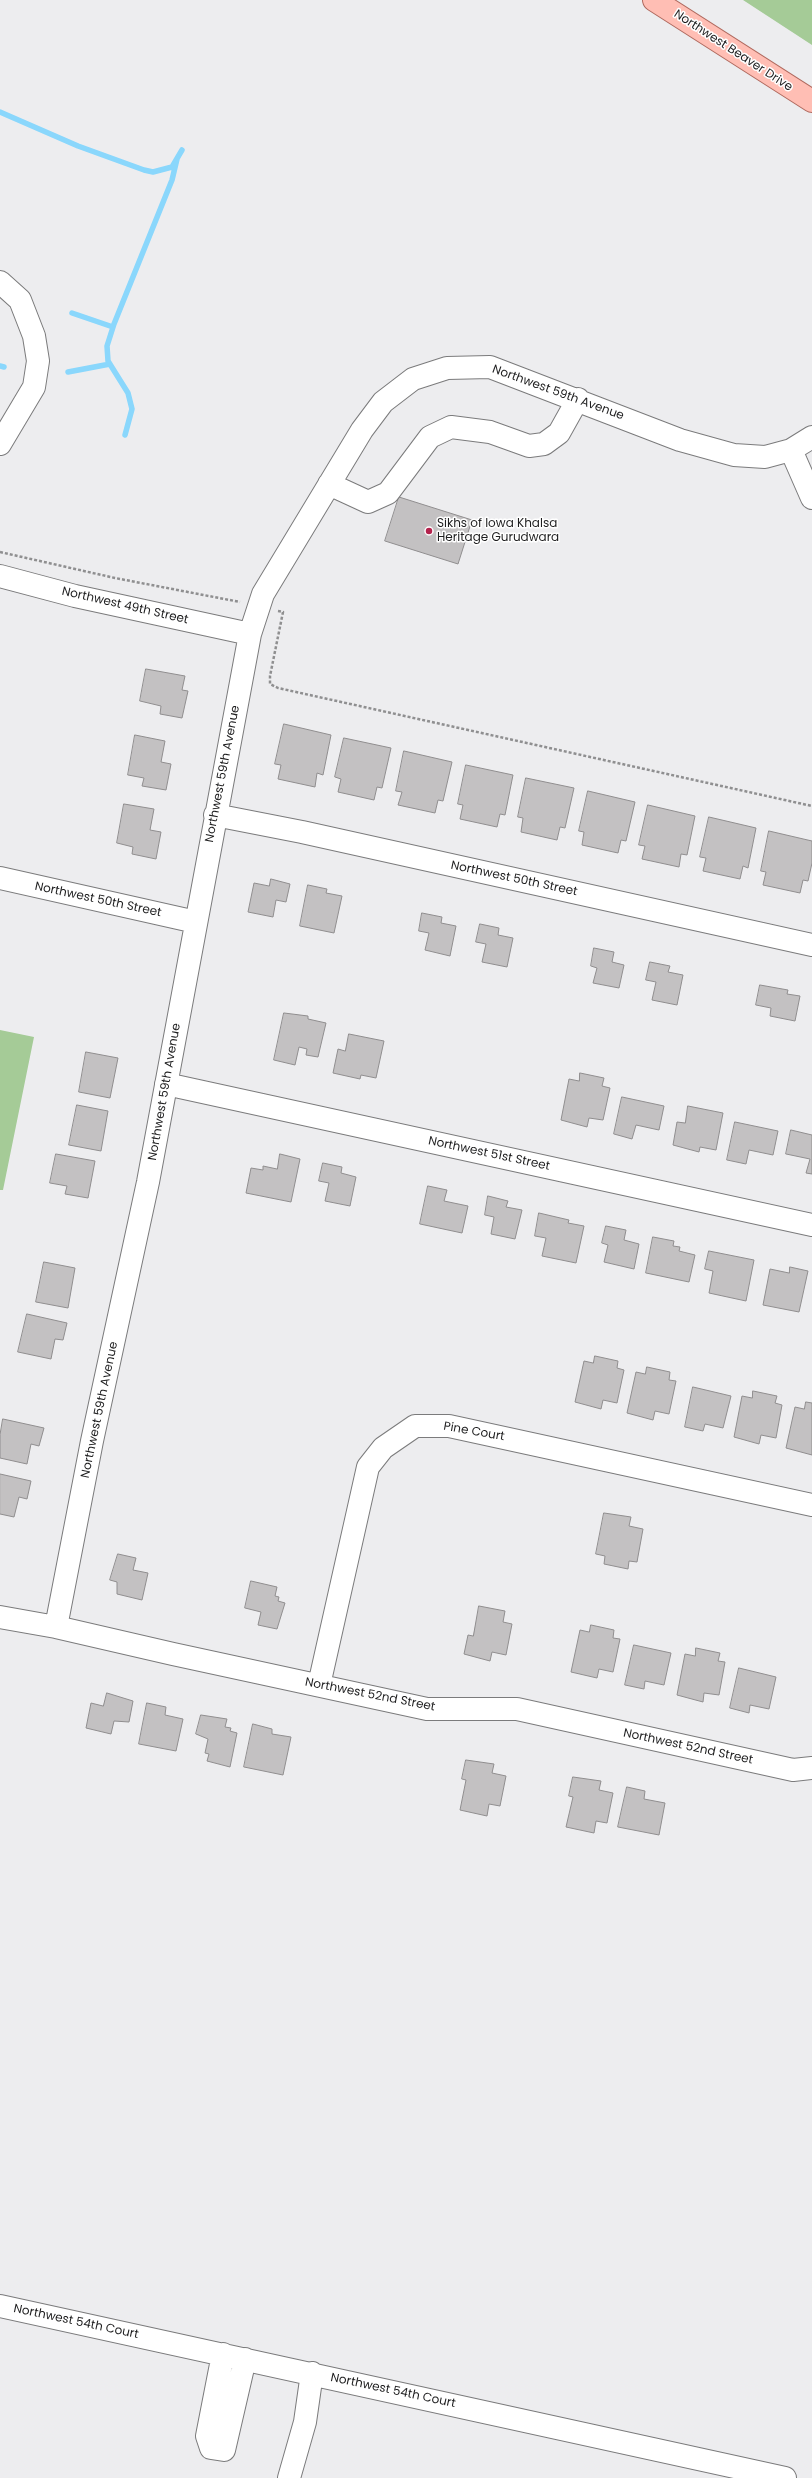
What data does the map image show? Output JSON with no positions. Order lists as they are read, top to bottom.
{
  "streets": {
    "main road": ["Northwest Beaver Drive"],
    "street": [
      "Northwest 59th Avenue",
      "Northwest 49th Street",
      "Northwest 50th Street",
      "Northwest 51st Street",
      "Pine Court",
      "Northwest 52nd Street",
      "Northwest 54th Court"
    ]
  },
  "crossings": [
    ["Northwest 59th Avenue", "Northwest 49th Street"],
    ["Northwest 59th Avenue", "Northwest 50th Street"],
    ["Northwest 59th Avenue", "Northwest 51st Street"],
    ["Northwest 59th Avenue", "Northwest 52nd Street"],
    ["Pine Court", "Northwest 52nd Street"]
  ],
  "places": ["Sikhs of Iowa Khalsa Heritage Gurudwara"]
}
